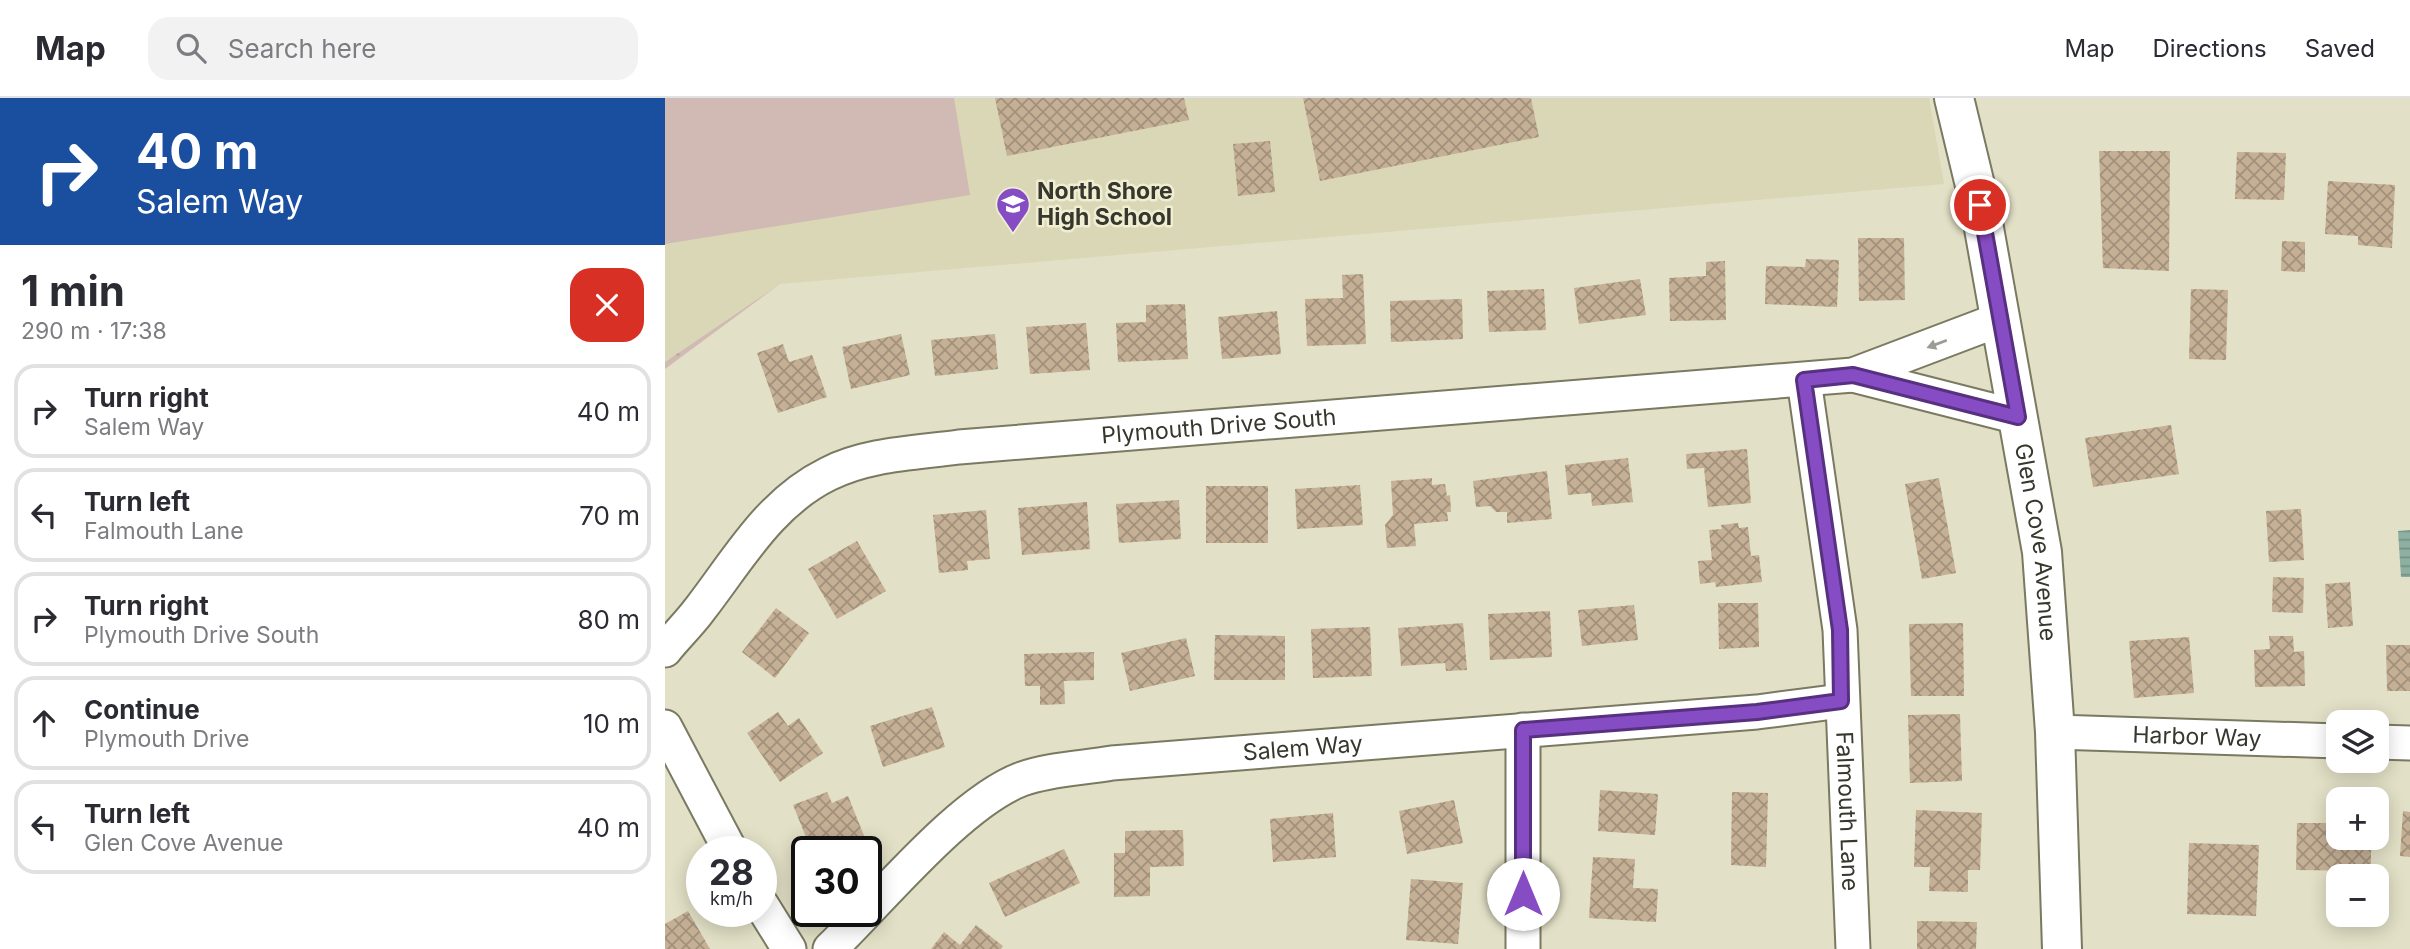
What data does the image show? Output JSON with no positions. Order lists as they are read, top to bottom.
{
  "streets": {
    "main road": ["Glen Cove Avenue"],
    "street": [
      "Plymouth Drive South",
      "Harbor Way",
      "Salem Way",
      "Falmouth Lane"
    ]
  },
  "crossings": [
    ["Plymouth Drive South", "Falmouth Lane"],
    ["Glen Cove Avenue", "Harbor Way"],
    ["Salem Way", "Falmouth Lane"]
  ],
  "places": {
    "school or university": ["North Shore High School"]
  },
  "page": {
    "header": "Map",
    "search": "Search here",
    "nav": ["Map", "Directions", "Saved"],
    "turn": ["40 m", "Salem Way"],
    "heading": ["1 min", "290 m · 17:38"],
    "list": [
      {
        "name": "Turn right",
        "note": "Salem Way",
        "value": "40 m"
      },
      {
        "name": "Turn left",
        "note": "Falmouth Lane",
        "value": "70 m"
      },
      {
        "name": "Turn right",
        "note": "Plymouth Drive South",
        "value": "80 m"
      },
      {
        "name": "Continue",
        "note": "Plymouth Drive",
        "value": "10 m"
      },
      {
        "name": "Turn left",
        "note": "Glen Cove Avenue",
        "value": "40 m"
      }
    ],
    "map_buttons": ["+", "−"],
    "speed": "28 km/h",
    "limit": "30"
  }
}
